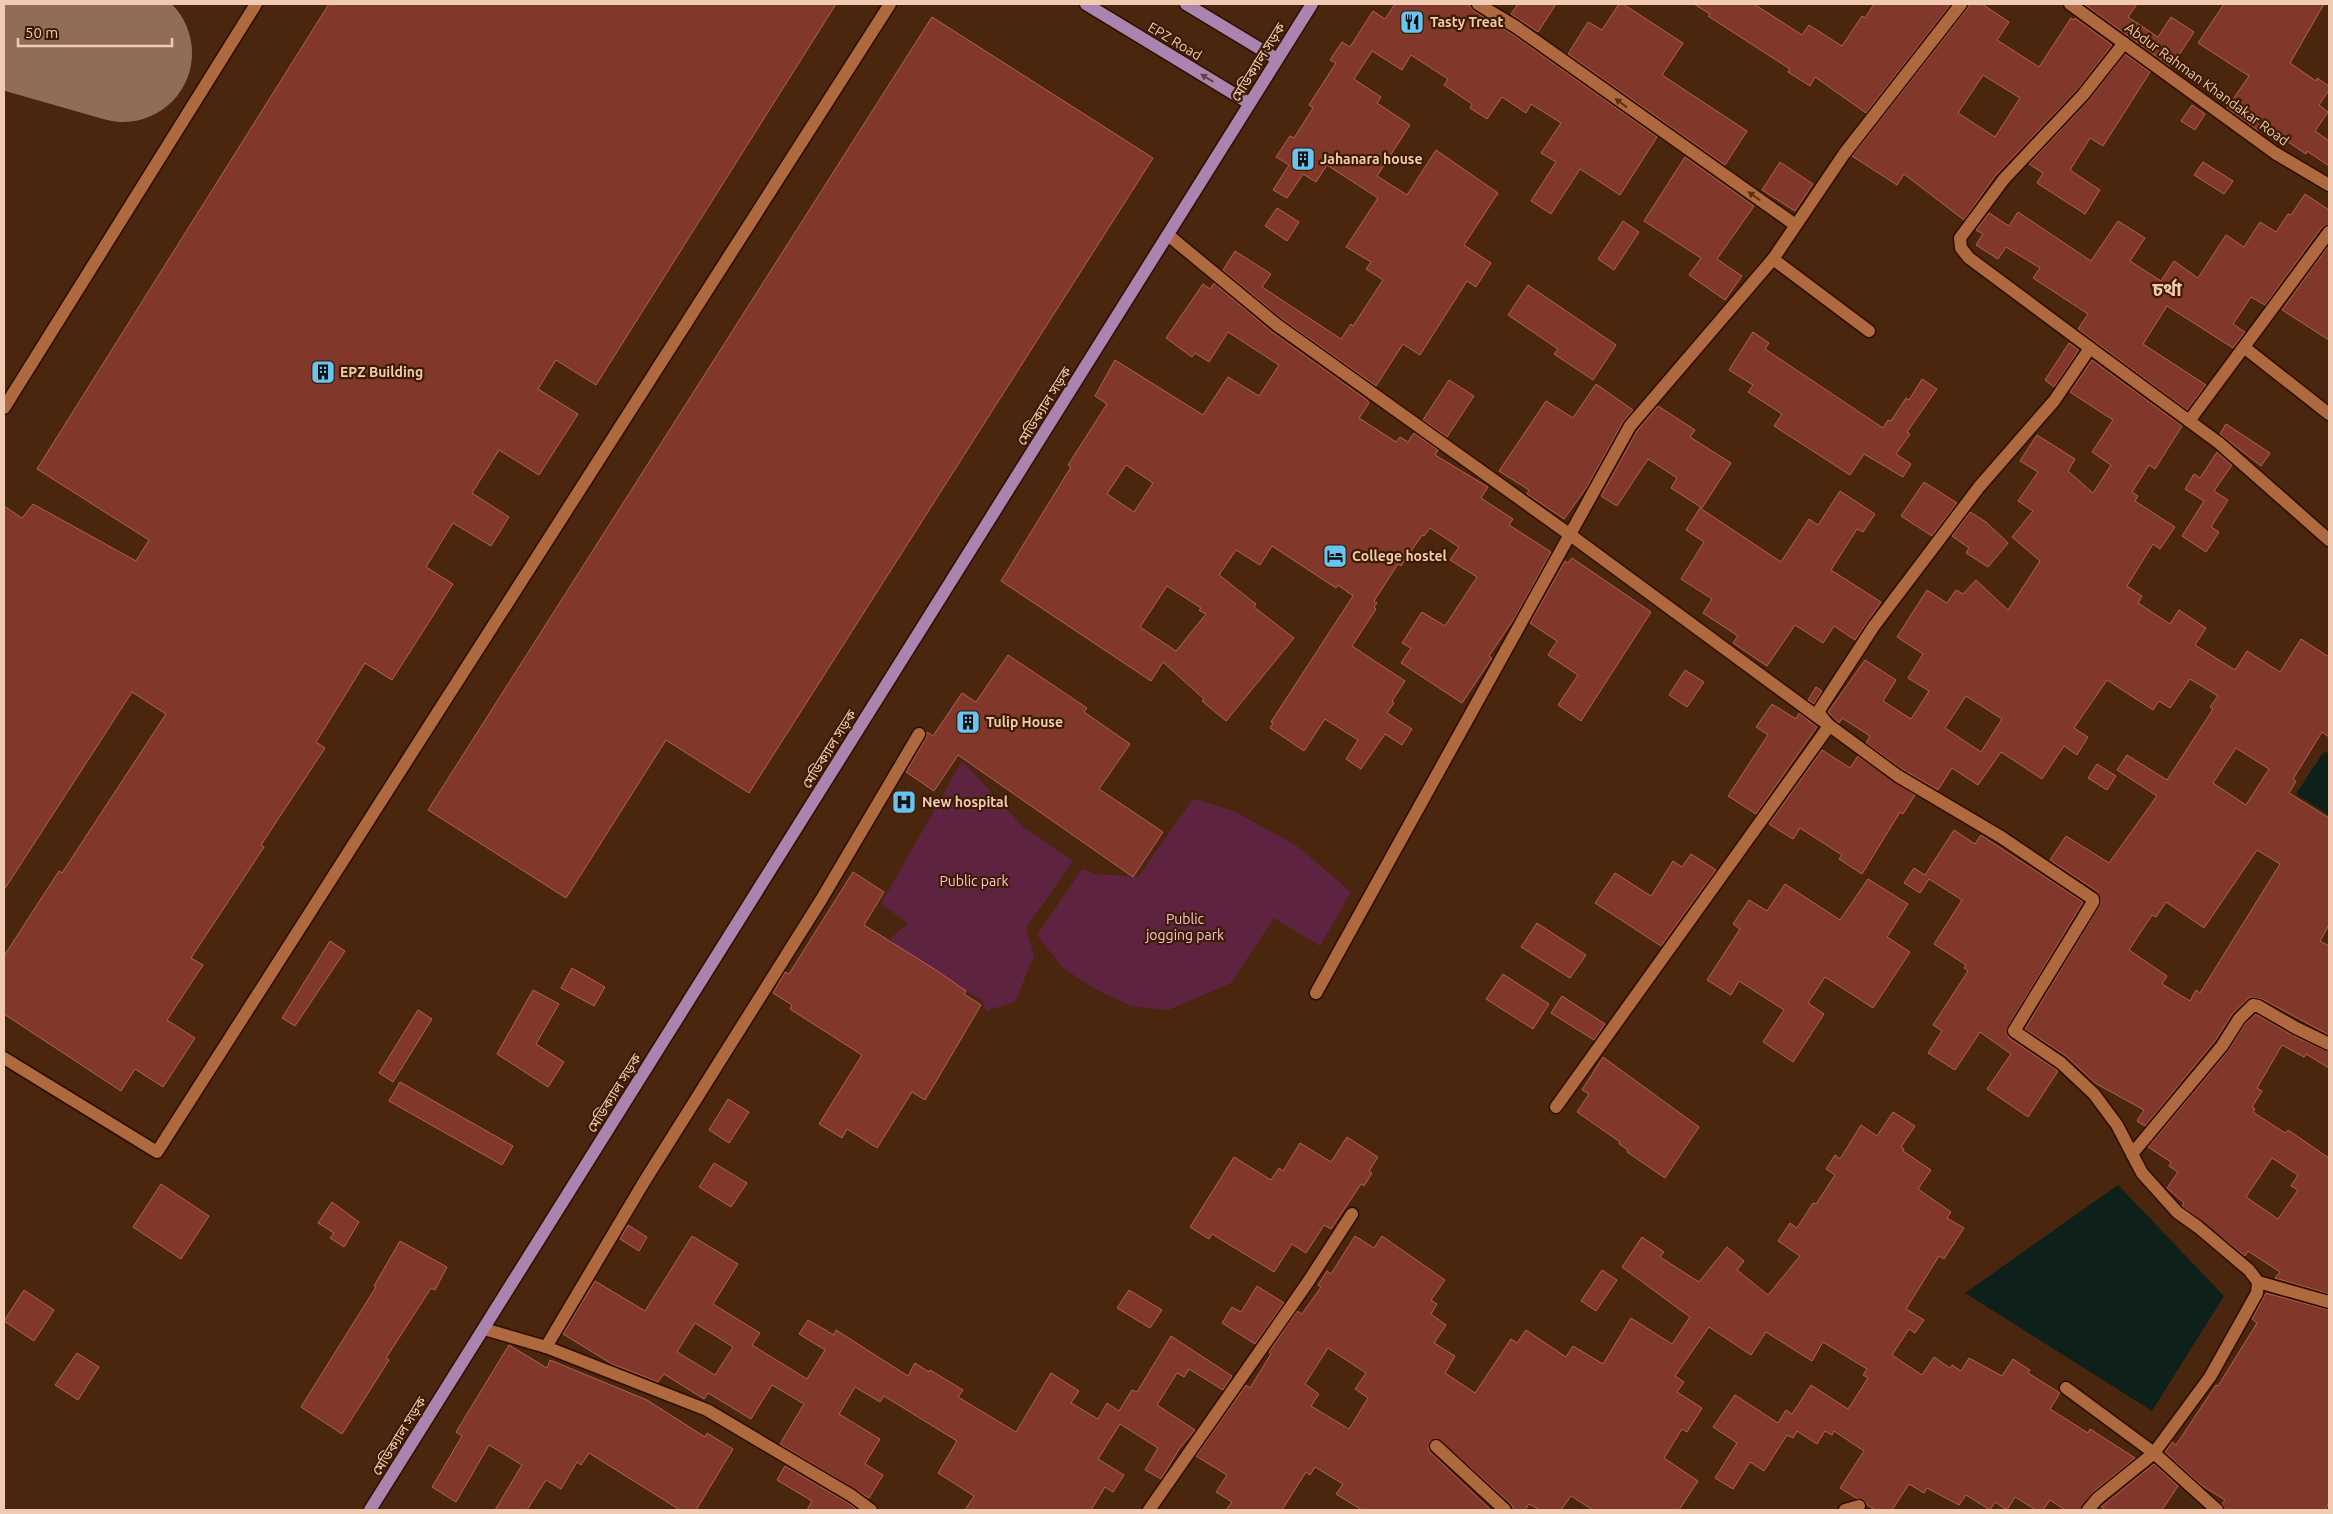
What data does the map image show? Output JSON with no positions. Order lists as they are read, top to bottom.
{
  "streets": {
    "main road": ["EPZ Road", "মেডিক্যাল সড়ক"],
    "street": ["Abdur Rahman Khandakar Road"]
  },
  "crossings": [
    ["EPZ Road", "মেডিক্যাল সড়ক"]
  ],
  "districts": ["চর্থা"],
  "parks": ["Public park", "Public jogging park"],
  "places": {
    "restaurant": ["Tasty Treat"],
    "building": ["Jahanara house", "EPZ Building", "Tulip House"],
    "hotel": ["College hostel"],
    "hospital": ["New hospital"]
  },
  "scale_bar": "50 m"
}
